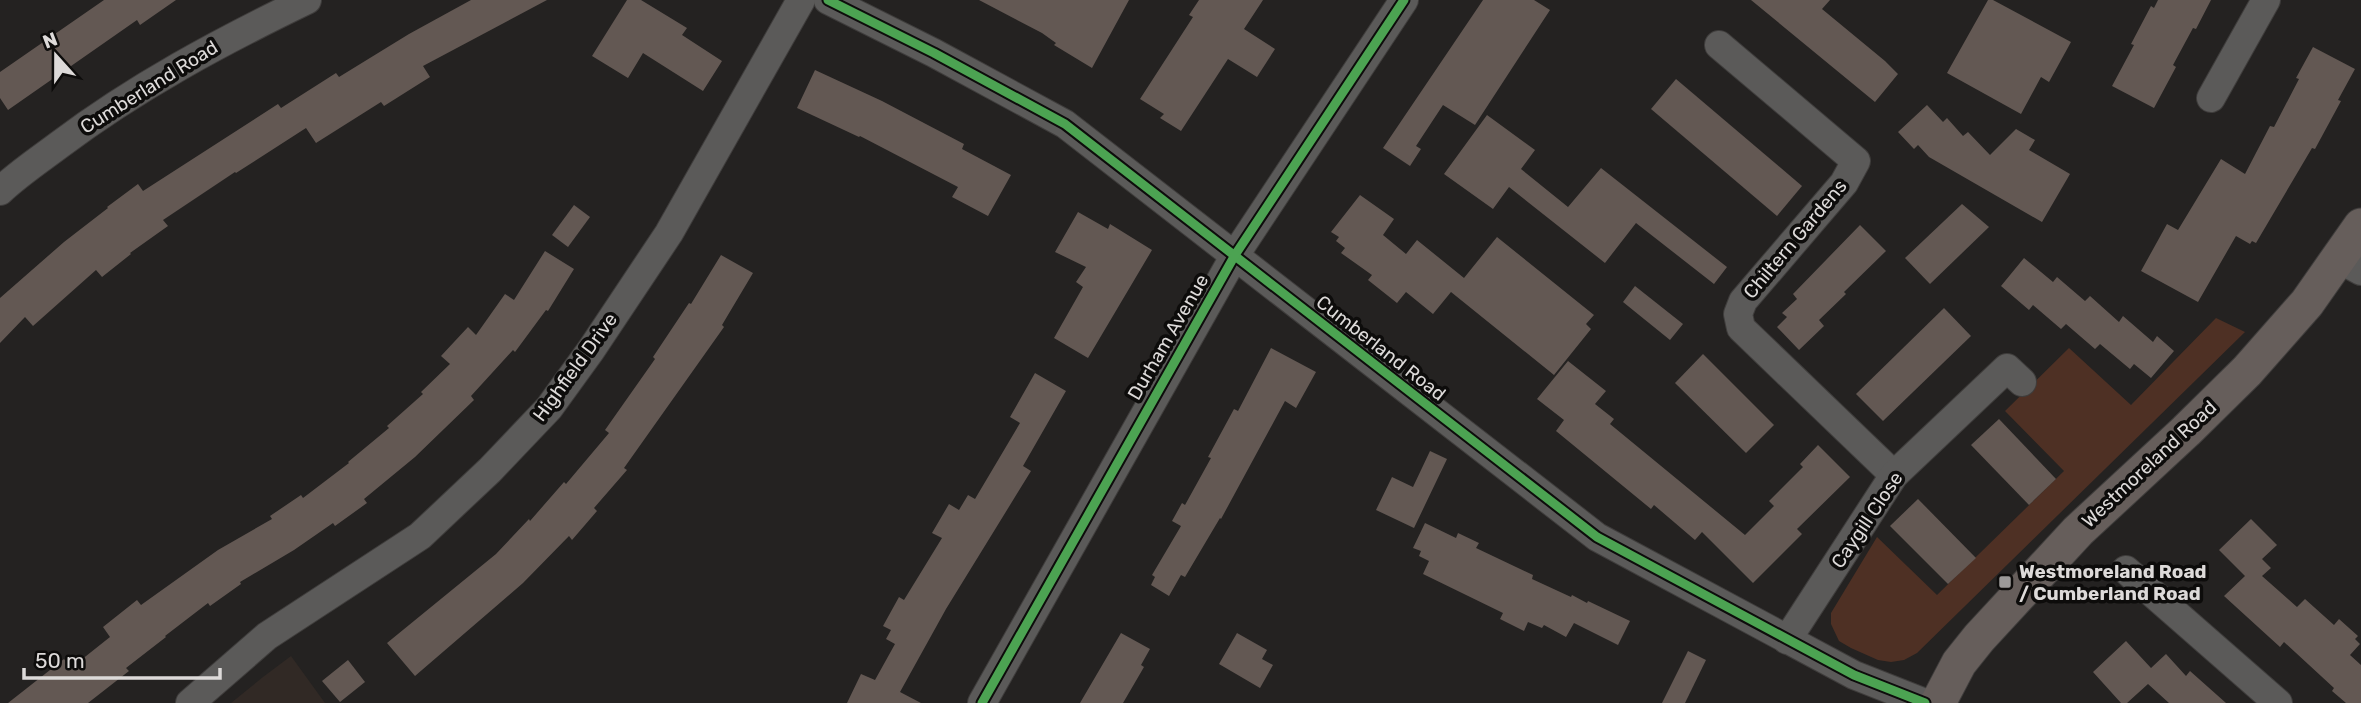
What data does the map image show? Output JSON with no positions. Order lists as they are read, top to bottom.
{
  "streets": {
    "main road": ["Westmoreland Road"],
    "street": [
      "Cumberland Road",
      "Chiltern Gardens",
      "Durham Avenue",
      "Highfield Drive",
      "Caygill Close"
    ]
  },
  "crossings": [
    ["Cumberland Road", "Durham Avenue"],
    ["Cumberland Road", "Caygill Close"],
    ["Chiltern Gardens", "Caygill Close"]
  ],
  "places": {
    "transit": ["Westmoreland Road / Cumberland Road"]
  },
  "scale_bar": "50 m",
  "north": "top"
}
